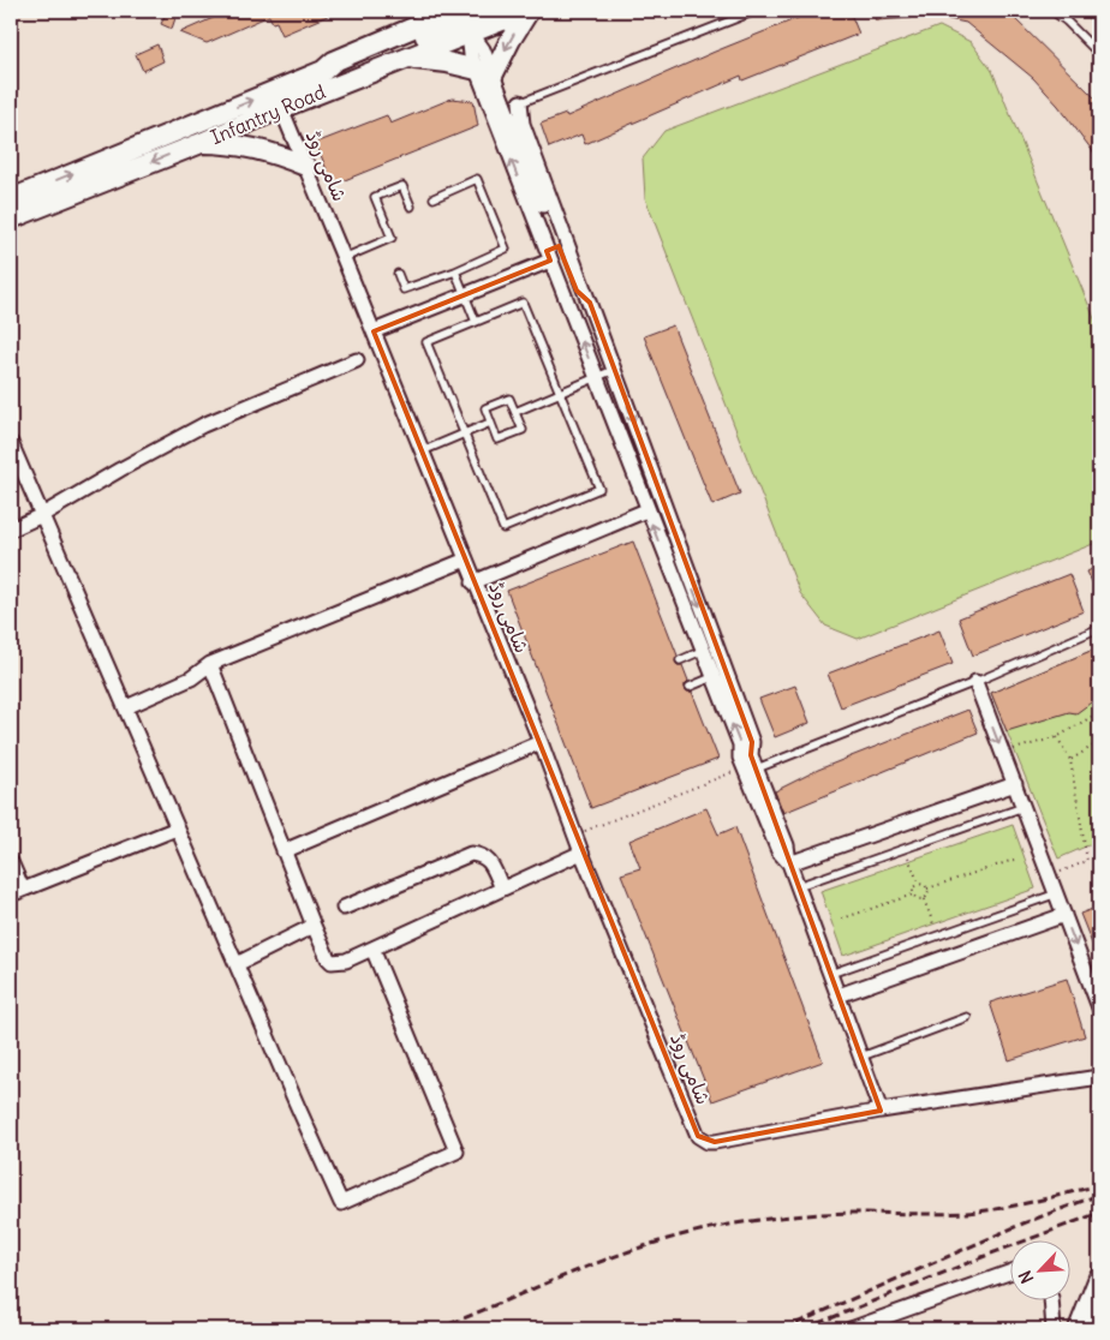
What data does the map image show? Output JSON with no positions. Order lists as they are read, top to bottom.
{
  "streets": {
    "main road": ["Infantry Road"],
    "street": ["شامی روڈ"]
  },
  "crossings": [
    ["Infantry Road", "شامی روڈ"]
  ],
  "north": "bottom left"
}
